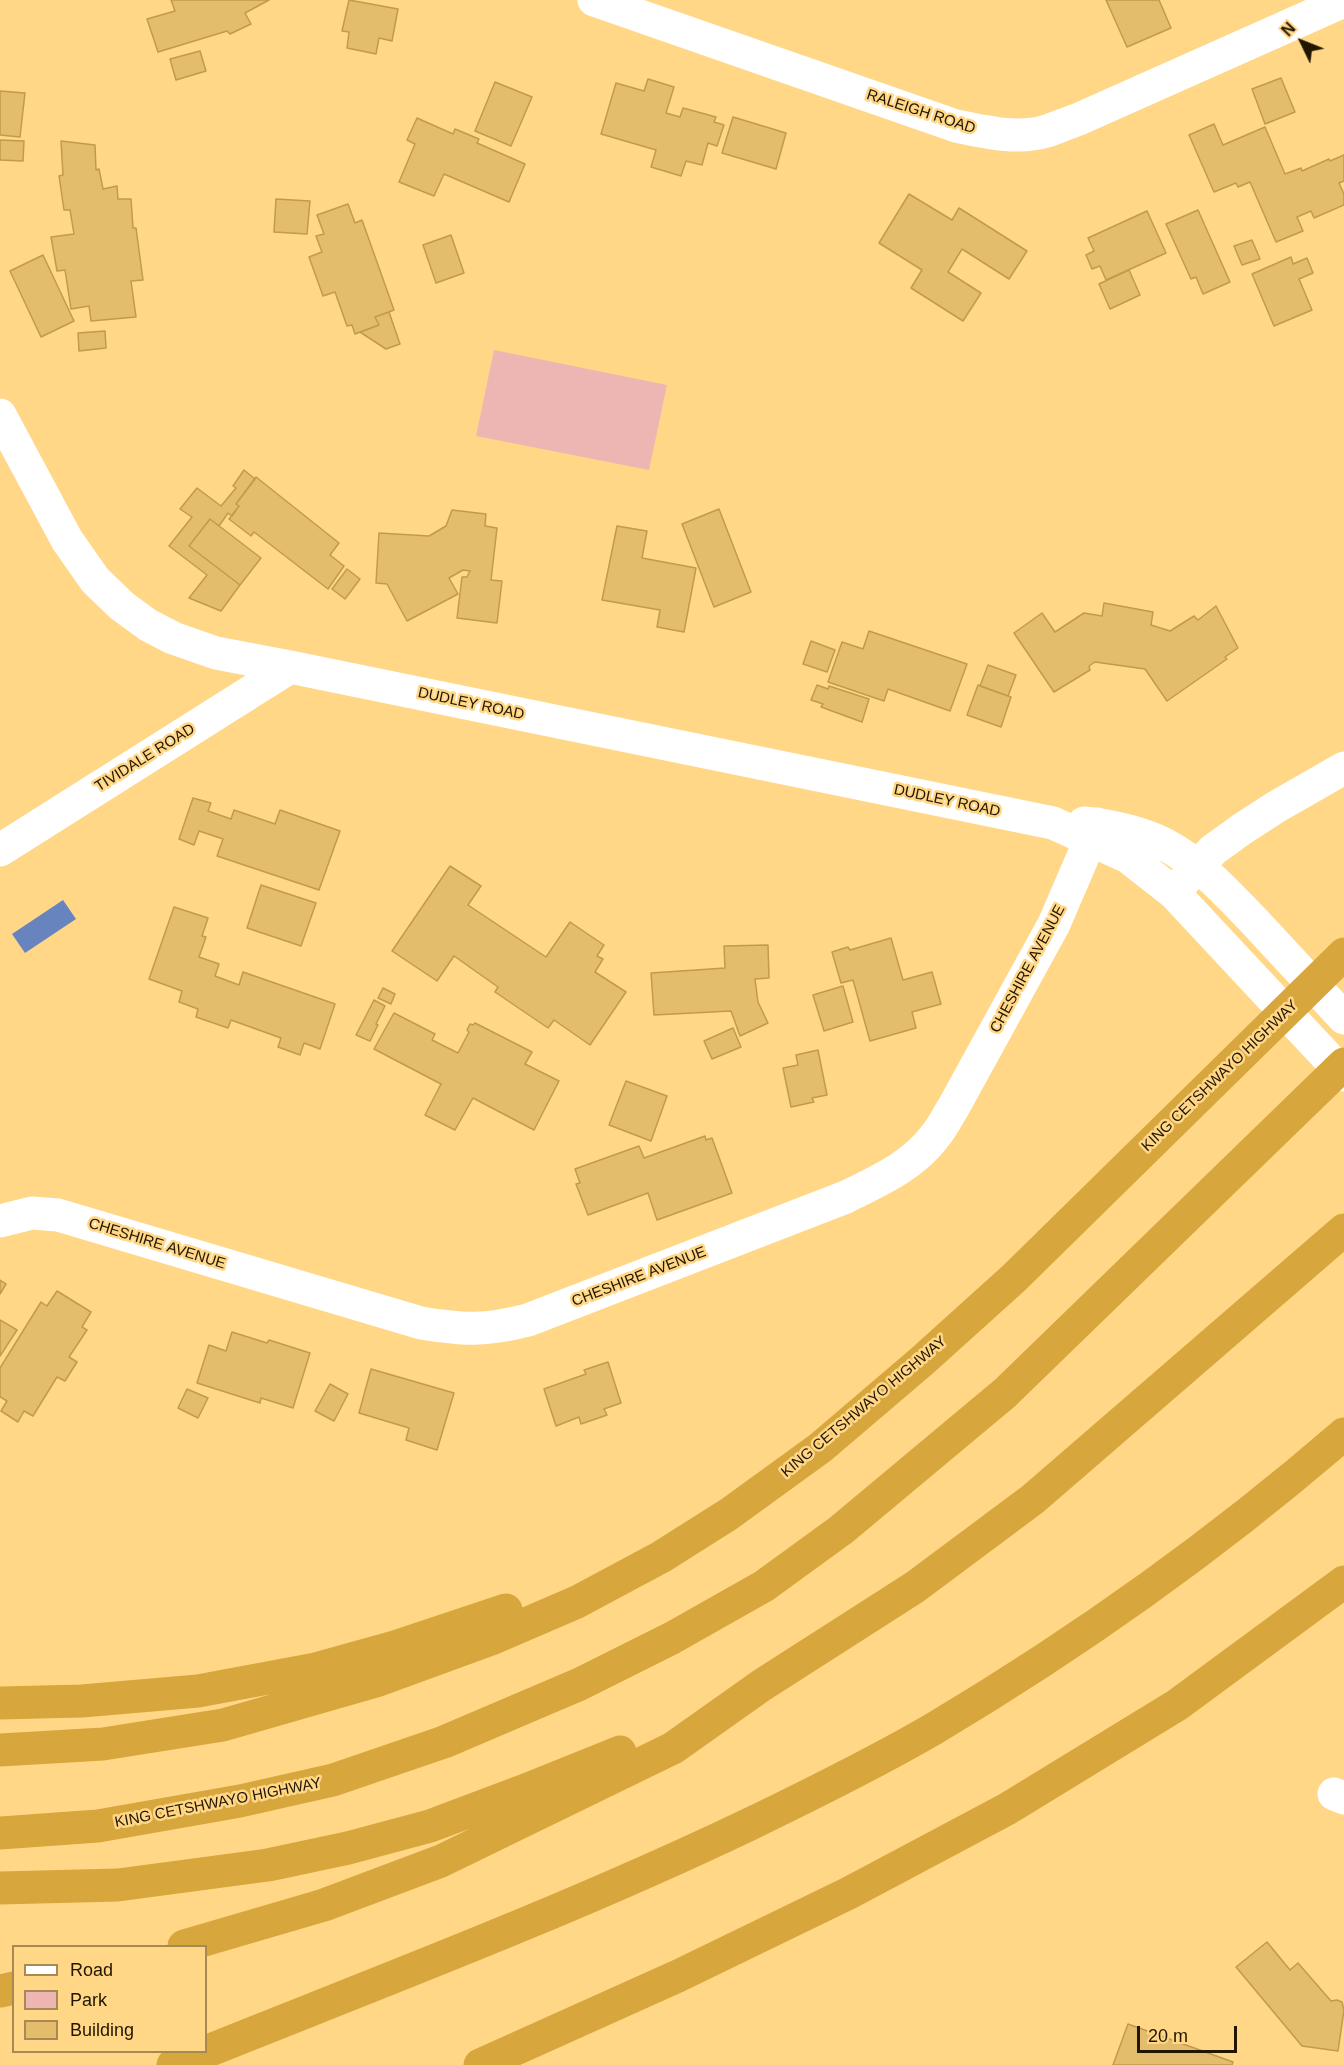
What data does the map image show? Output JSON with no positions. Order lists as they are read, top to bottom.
{
  "streets": {
    "highway": ["KING CETSHWAYO HIGHWAY"],
    "street": [
      "RALEIGH ROAD",
      "DUDLEY ROAD",
      "TIVIDALE ROAD",
      "CHESHIRE AVENUE"
    ]
  },
  "crossings": [
    ["DUDLEY ROAD", "TIVIDALE ROAD"],
    ["DUDLEY ROAD", "CHESHIRE AVENUE"]
  ],
  "legend": ["Road", "Park", "Building"],
  "scale_bar": "20 m",
  "north": "top left"
}
